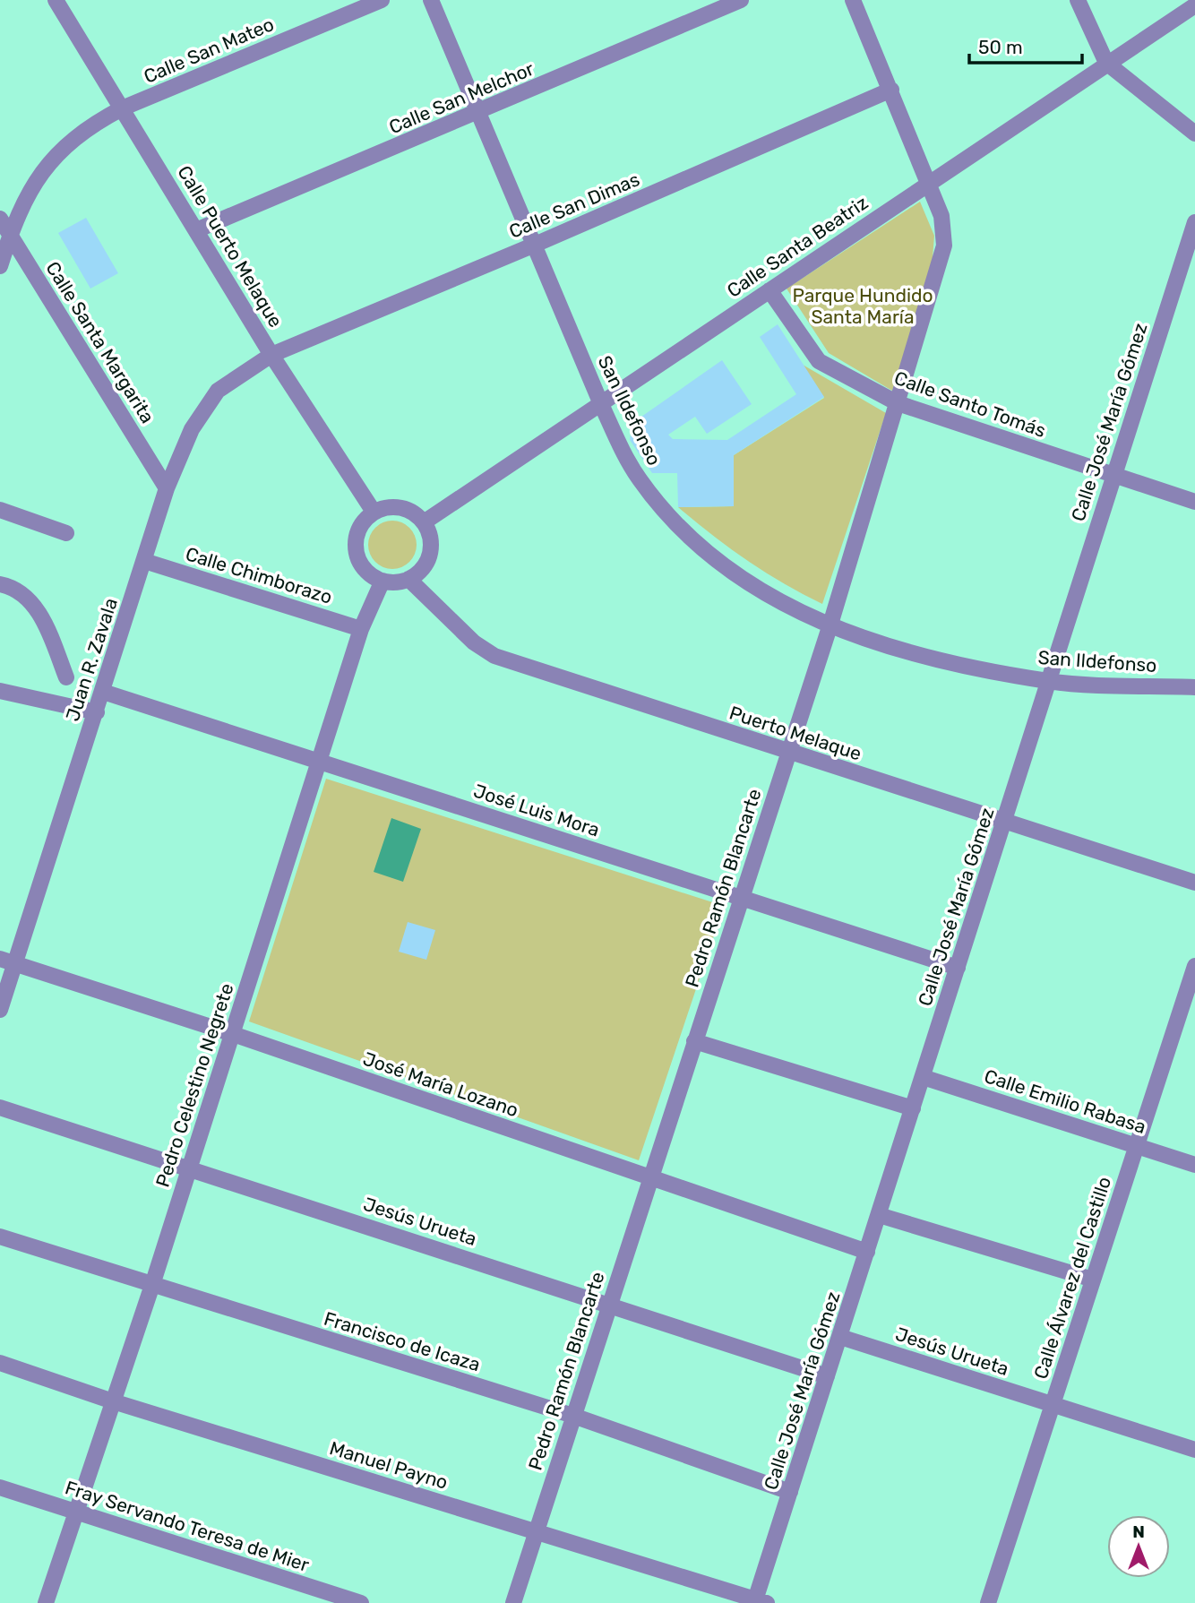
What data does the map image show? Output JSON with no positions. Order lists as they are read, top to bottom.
{
  "streets": {
    "street": [
      "Calle San Mateo",
      "Calle San Melchor",
      "Calle San Dimas",
      "Calle Puerto Melaque",
      "Calle Santa Beatriz",
      "Calle Santa Margarita",
      "Calle Santo Tomás",
      "San Ildefonso",
      "Calle José María Gómez",
      "Calle Chimborazo",
      "Juan R. Zavala",
      "Puerto Melaque",
      "José Luis Mora",
      "Pedro Ramón Blancarte",
      "José María Lozano",
      "Pedro Celestino Negrete",
      "Calle Emilio Rabasa",
      "Jesús Urueta",
      "Calle Álvarez del Castillo",
      "Francisco de Icaza",
      "Manuel Payno",
      "Fray Servando Teresa de Mier"
    ]
  },
  "crossings": [
    ["Calle San Mateo", "Calle Puerto Melaque"],
    ["Calle San Mateo", "Calle Santa Margarita"],
    ["Calle San Melchor", "Calle Puerto Melaque"],
    ["Calle San Melchor", "San Ildefonso"],
    ["Calle San Dimas", "Calle Puerto Melaque"],
    ["Calle San Dimas", "San Ildefonso"],
    ["Calle San Dimas", "Juan R. Zavala"],
    ["Calle San Dimas", "Pedro Ramón Blancarte"],
    ["Calle Puerto Melaque", "Calle Santa Beatriz"],
    ["Calle Puerto Melaque", "Juan R. Zavala"],
    ["Calle Puerto Melaque", "Puerto Melaque"],
    ["Calle Puerto Melaque", "Pedro Celestino Negrete"],
    ["Calle Santa Beatriz", "Calle Santo Tomás"],
    ["Calle Santa Beatriz", "San Ildefonso"],
    ["Calle Santa Beatriz", "Puerto Melaque"],
    ["Calle Santa Beatriz", "Pedro Ramón Blancarte"],
    ["Calle Santa Beatriz", "Pedro Celestino Negrete"],
    ["Calle Santa Margarita", "Juan R. Zavala"],
    ["Calle Santo Tomás", "Calle José María Gómez"],
    ["Calle Santo Tomás", "Pedro Ramón Blancarte"],
    ["San Ildefonso", "Calle José María Gómez"],
    ["San Ildefonso", "Pedro Ramón Blancarte"],
    ["Calle José María Gómez", "Puerto Melaque"],
    ["Calle José María Gómez", "José Luis Mora"],
    ["Calle José María Gómez", "José María Lozano"],
    ["Calle José María Gómez", "Calle Emilio Rabasa"],
    ["Calle José María Gómez", "Jesús Urueta"],
    ["Calle José María Gómez", "Francisco de Icaza"],
    ["Calle José María Gómez", "Manuel Payno"],
    ["Calle Chimborazo", "Juan R. Zavala"],
    ["Calle Chimborazo", "Pedro Celestino Negrete"],
    ["Juan R. Zavala", "José Luis Mora"],
    ["Juan R. Zavala", "José María Lozano"],
    ["Puerto Melaque", "Pedro Ramón Blancarte"],
    ["Puerto Melaque", "Pedro Celestino Negrete"],
    ["José Luis Mora", "Pedro Ramón Blancarte"],
    ["José Luis Mora", "Pedro Celestino Negrete"],
    ["Pedro Ramón Blancarte", "José María Lozano"],
    ["Pedro Ramón Blancarte", "Jesús Urueta"],
    ["Pedro Ramón Blancarte", "Francisco de Icaza"],
    ["Pedro Ramón Blancarte", "Manuel Payno"],
    ["José María Lozano", "Pedro Celestino Negrete"],
    ["Pedro Celestino Negrete", "Jesús Urueta"],
    ["Pedro Celestino Negrete", "Francisco de Icaza"],
    ["Pedro Celestino Negrete", "Manuel Payno"],
    ["Pedro Celestino Negrete", "Fray Servando Teresa de Mier"],
    ["Calle Emilio Rabasa", "Calle Álvarez del Castillo"],
    ["Jesús Urueta", "Calle Álvarez del Castillo"]
  ],
  "parks": ["Parque Hundido Santa María"],
  "scale_bar": "50 m",
  "north": "top"
}
